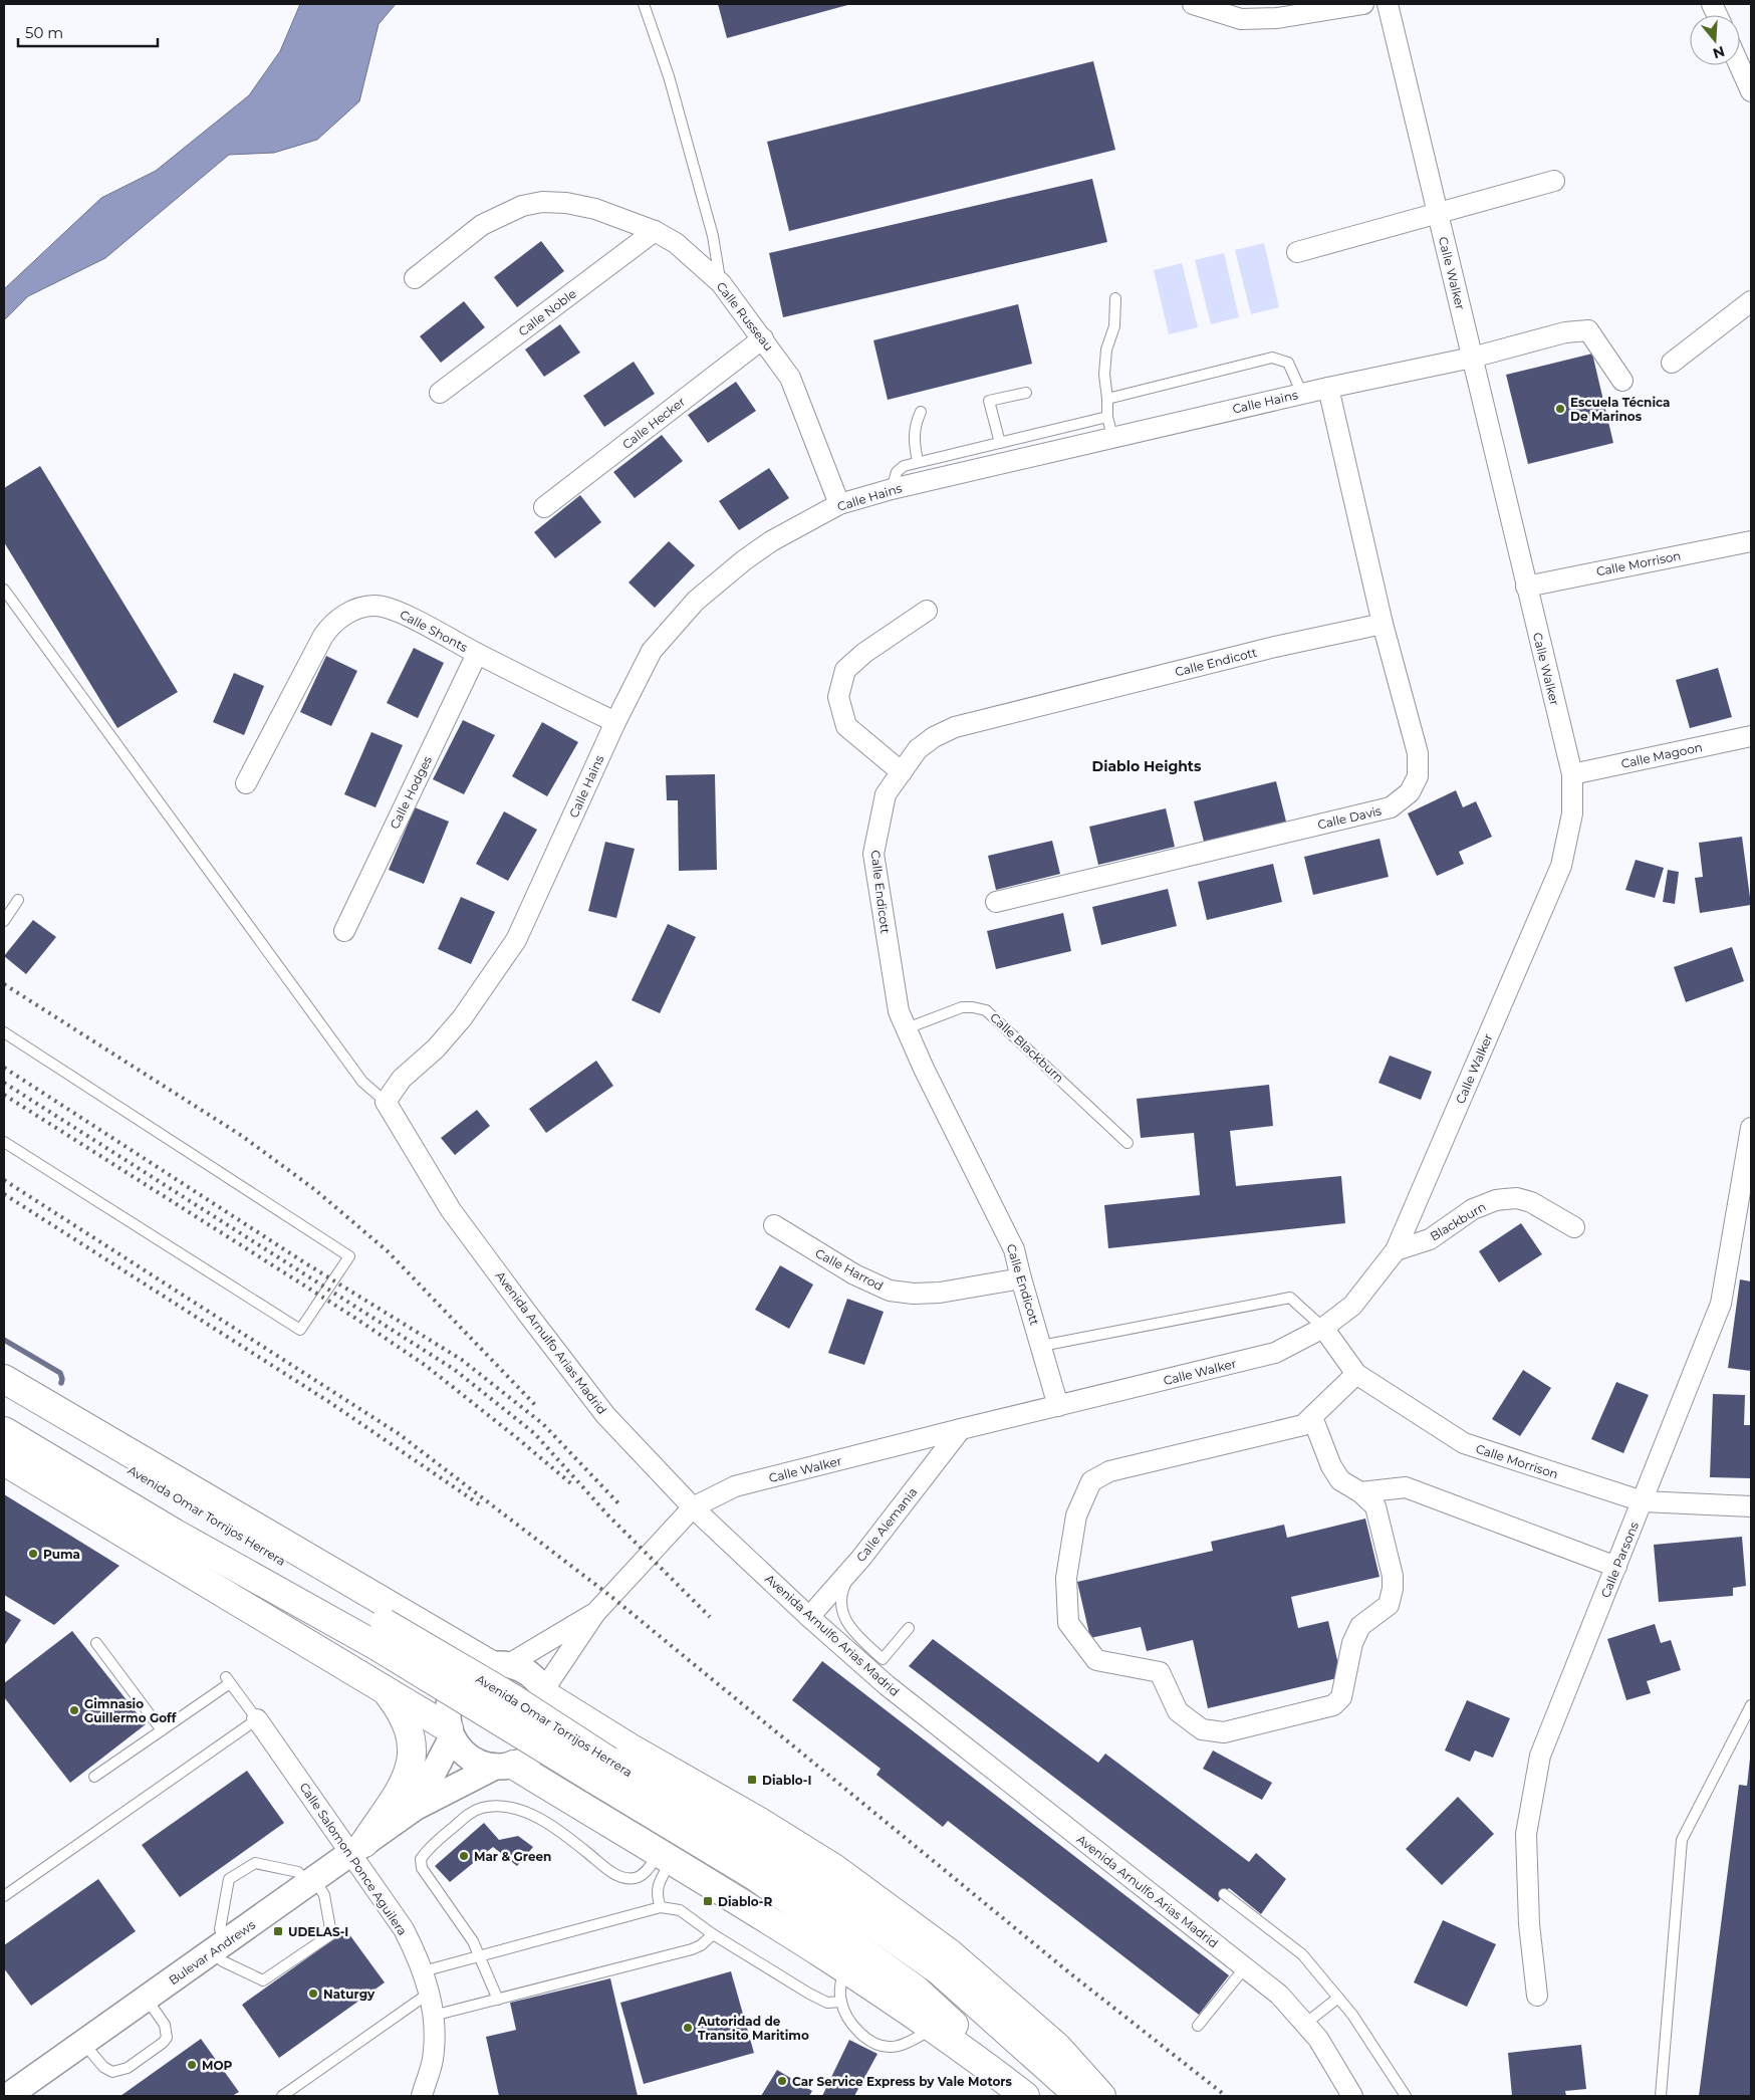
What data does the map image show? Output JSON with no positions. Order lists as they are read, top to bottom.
{
  "streets": {
    "main road": ["Avenida Omar Torrijos Herrera"],
    "street": [
      "Calle Walker",
      "Calle Noble",
      "Calle Russeau",
      "Calle Hains",
      "Calle Hecker",
      "Calle Morrison",
      "Calle Shonts",
      "Calle Endicott",
      "Calle Magoon",
      "Calle Hodges",
      "Calle Davis",
      "Blackburn",
      "Calle Harrod",
      "Avenida Arnulfo Arias Madrid",
      "Calle Alemania",
      "Calle Parsons",
      "Calle Salomon Ponce Aguilera",
      "Bulevar Andrews"
    ],
    "lane": ["Calle Blackburn"]
  },
  "crossings": [
    ["Calle Walker", "Calle Hains"],
    ["Calle Walker", "Calle Morrison"],
    ["Calle Walker", "Calle Endicott"],
    ["Calle Walker", "Calle Magoon"],
    ["Calle Walker", "Blackburn"],
    ["Calle Walker", "Avenida Arnulfo Arias Madrid"],
    ["Calle Walker", "Calle Alemania"],
    ["Calle Walker", "Bulevar Andrews"],
    ["Calle Noble", "Calle Russeau"],
    ["Calle Russeau", "Calle Hains"],
    ["Calle Russeau", "Calle Hecker"],
    ["Calle Hains", "Calle Shonts"],
    ["Calle Hains", "Calle Davis"],
    ["Calle Hains", "Avenida Arnulfo Arias Madrid"],
    ["Calle Morrison", "Calle Parsons"],
    ["Calle Shonts", "Calle Hodges"],
    ["Calle Endicott", "Calle Davis"],
    ["Calle Endicott", "Calle Blackburn"],
    ["Calle Endicott", "Calle Harrod"],
    ["Avenida Arnulfo Arias Madrid", "Calle Alemania"],
    ["Calle Salomon Ponce Aguilera", "Bulevar Andrews"]
  ],
  "districts": ["Diablo Heights"],
  "places": {
    "other": [
      "Escuela Técnica De Marinos",
      "Puma",
      "Gimnasio Guillermo Goff",
      "Mar & Green",
      "Naturgy",
      "Autoridad de Transito Maritimo",
      "MOP",
      "Car Service Express by Vale Motors"
    ],
    "transit": ["Diablo-I", "Diablo-R", "UDELAS-I"]
  },
  "scale_bar": "50 m",
  "north": "bottom"
}
